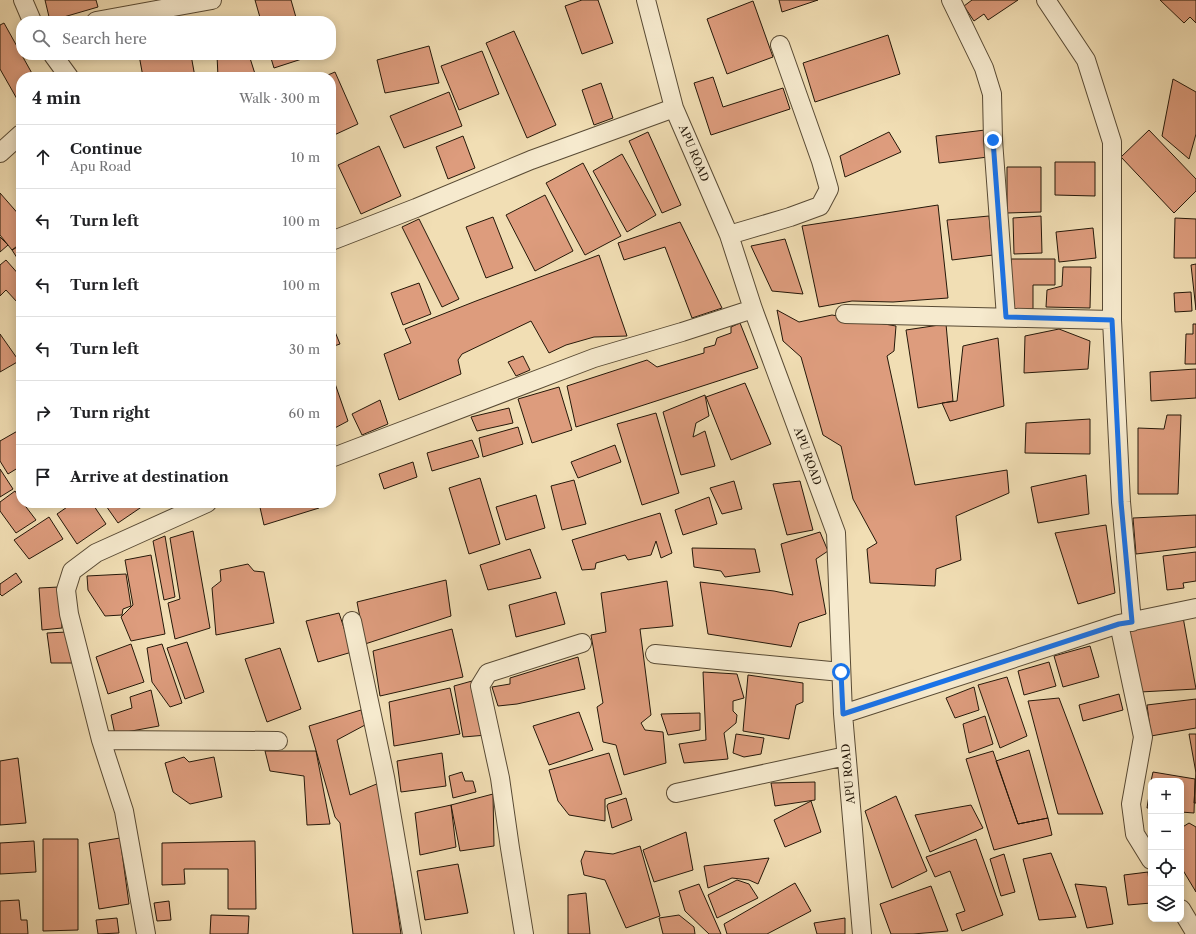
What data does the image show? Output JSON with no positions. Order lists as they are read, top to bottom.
{
  "streets": {
    "street": ["APU ROAD"]
  },
  "page": {
    "search": "Search here",
    "heading": ["4 min", "Walk · 300 m"],
    "list": [
      ["Continue", "Apu Road", "10 m"],
      ["Turn left", "100 m"],
      ["Turn left", "100 m"],
      ["Turn left", "30 m"],
      ["Turn right", "60 m"],
      "Arrive at destination"
    ],
    "map_buttons": ["+", "−"]
  }
}
